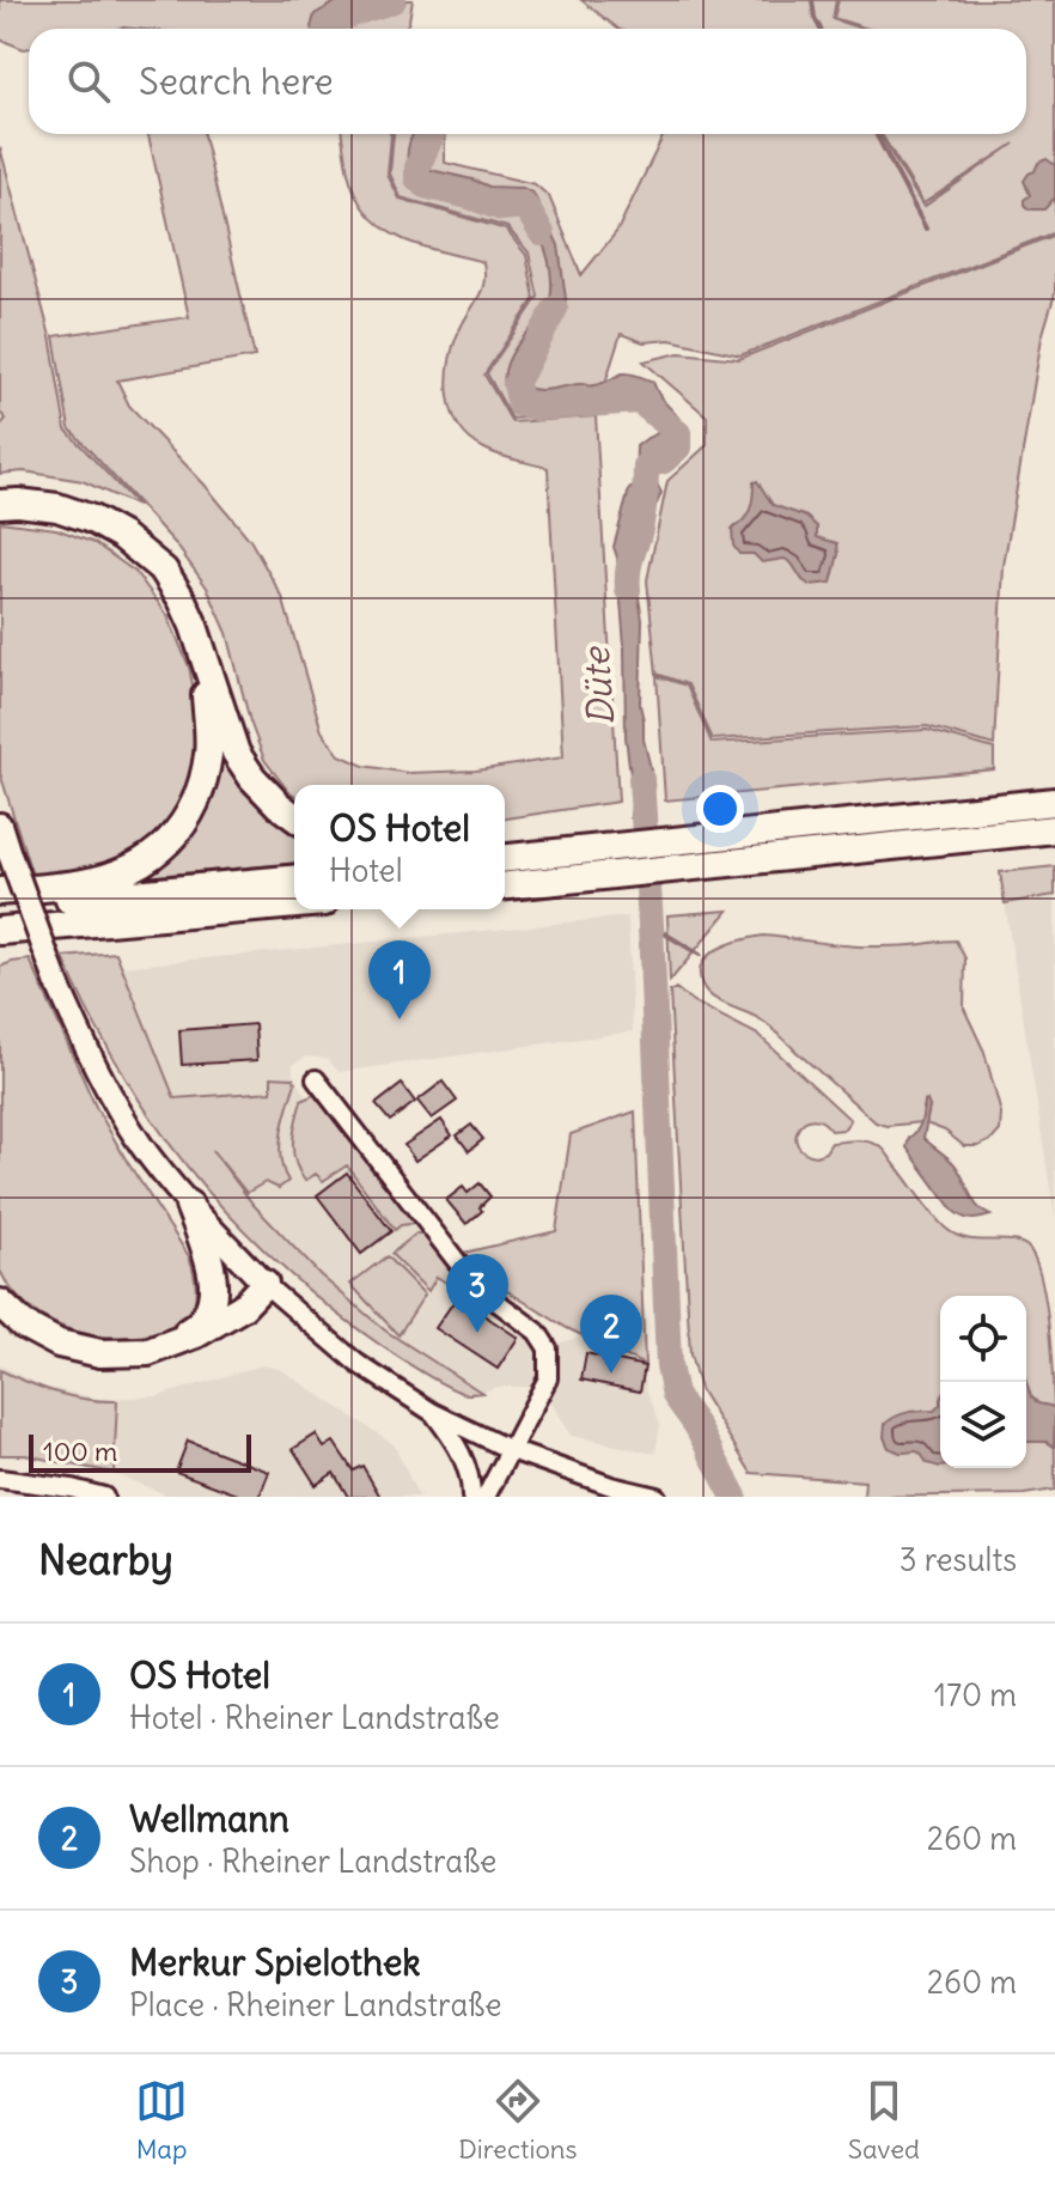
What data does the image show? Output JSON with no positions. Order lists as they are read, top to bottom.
{
  "water": ["Düte"],
  "scale_bar": "100 m",
  "page": {
    "search": "Search here",
    "popup": ["OS Hotel", "Hotel"],
    "pins": ["1", "3", "2"],
    "scale": "100 m",
    "heading": ["Nearby", "3 results"],
    "list": [
      {
        "mark": "1",
        "name": "OS Hotel",
        "note": "Hotel · Rheiner Landstraße",
        "value": "170 m"
      },
      {
        "mark": "2",
        "name": "Wellmann",
        "note": "Shop · Rheiner Landstraße",
        "value": "260 m"
      },
      {
        "mark": "3",
        "name": "Merkur Spielothek",
        "note": "Place · Rheiner Landstraße",
        "value": "260 m"
      }
    ],
    "nav": ["Map", "Directions", "Saved"]
  }
}
